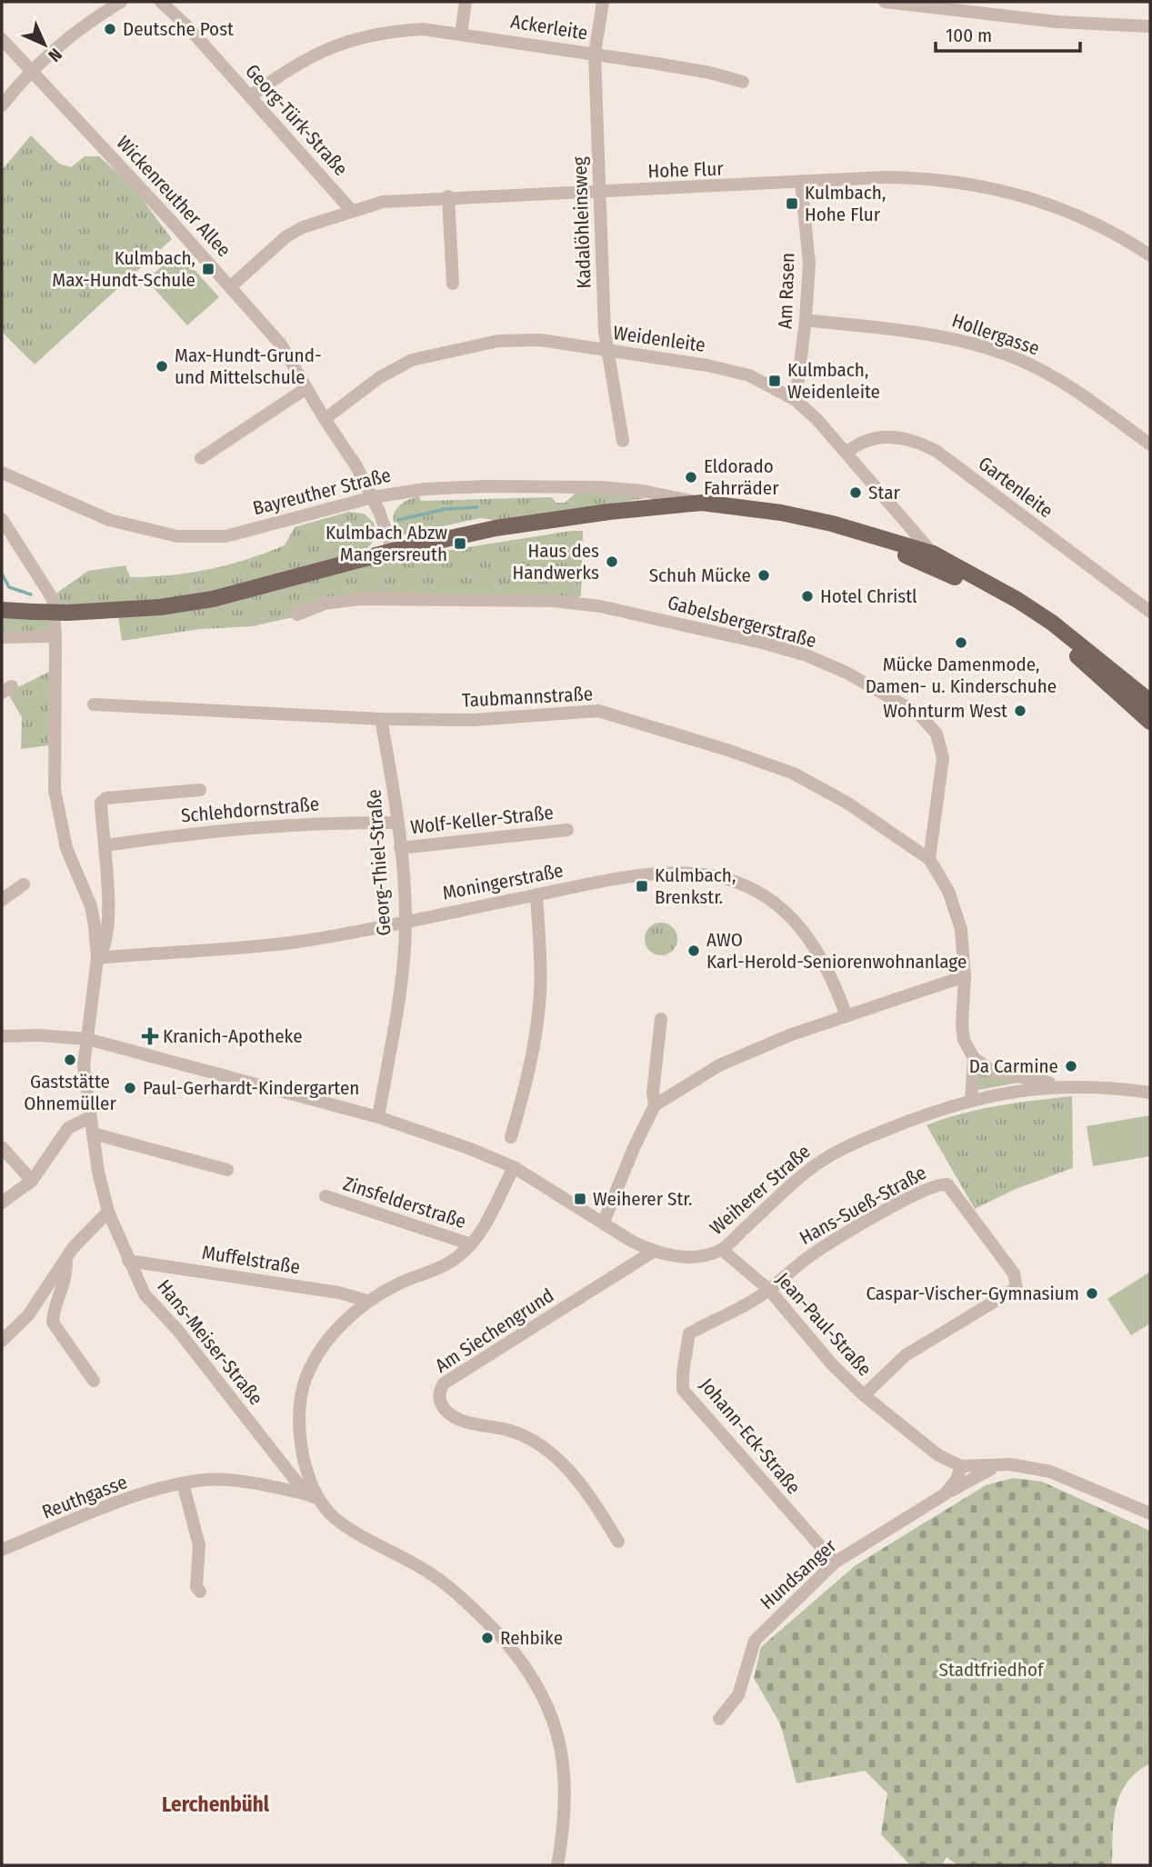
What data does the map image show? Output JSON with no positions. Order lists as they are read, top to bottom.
{
  "streets": {
    "main road": ["Bayreuther Straße"],
    "street": [
      "Ackerleite",
      "Georg-Türk-Straße",
      "Hohe Flur",
      "Wickenreuther Allee",
      "Kadalöhleinsweg",
      "Am Rasen",
      "Hollergasse",
      "Weidenleite",
      "Gartenleite",
      "Gabelsbergerstraße",
      "Taubmannstraße",
      "Schlehdornstraße",
      "Wolf-Keller-Straße",
      "Georg-Thiel-Straße",
      "Moningerstraße",
      "Weiherer Straße",
      "Zinsfelderstraße",
      "Hans-Sueß-Straße",
      "Muffelstraße",
      "Jean-Paul-Straße",
      "Am Siechengrund",
      "Hans-Meiser-Straße",
      "Johann-Eck-Straße",
      "Reuthgasse",
      "Hundsanger"
    ]
  },
  "crossings": [
    ["Ackerleite", "Georg-Türk-Straße"],
    ["Ackerleite", "Kadalöhleinsweg"],
    ["Georg-Türk-Straße", "Hohe Flur"],
    ["Hohe Flur", "Wickenreuther Allee"],
    ["Hohe Flur", "Kadalöhleinsweg"],
    ["Hohe Flur", "Am Rasen"],
    ["Wickenreuther Allee", "Weidenleite"],
    ["Wickenreuther Allee", "Bayreuther Straße"],
    ["Kadalöhleinsweg", "Weidenleite"],
    ["Am Rasen", "Hollergasse"],
    ["Am Rasen", "Weidenleite"],
    ["Weidenleite", "Gartenleite"],
    ["Weidenleite", "Bayreuther Straße"],
    ["Gabelsbergerstraße", "Taubmannstraße"],
    ["Taubmannstraße", "Georg-Thiel-Straße"],
    ["Schlehdornstraße", "Georg-Thiel-Straße"],
    ["Schlehdornstraße", "Moningerstraße"],
    ["Schlehdornstraße", "Hans-Meiser-Straße"],
    ["Wolf-Keller-Straße", "Georg-Thiel-Straße"],
    ["Georg-Thiel-Straße", "Moningerstraße"],
    ["Georg-Thiel-Straße", "Weiherer Straße"],
    ["Moningerstraße", "Hans-Meiser-Straße"],
    ["Weiherer Straße", "Jean-Paul-Straße"],
    ["Weiherer Straße", "Am Siechengrund"],
    ["Weiherer Straße", "Hans-Meiser-Straße"],
    ["Hans-Sueß-Straße", "Jean-Paul-Straße"],
    ["Hans-Sueß-Straße", "Johann-Eck-Straße"],
    ["Muffelstraße", "Hans-Meiser-Straße"],
    ["Jean-Paul-Straße", "Johann-Eck-Straße"],
    ["Jean-Paul-Straße", "Hundsanger"],
    ["Hans-Meiser-Straße", "Reuthgasse"],
    ["Johann-Eck-Straße", "Hundsanger"]
  ],
  "districts": ["Lerchenbühl"],
  "parks": ["Stadtfriedhof"],
  "places": {
    "other": [
      "Deutsche Post",
      "Max-Hundt-Grund- und Mittelschule",
      "Eldorado Fahrräder",
      "Star",
      "Haus des Handwerks",
      "Schuh Mücke",
      "Hotel Christl",
      "Mücke Damenmode, Damen- u. Kinderschuhe",
      "Wohnturm West",
      "AWO Karl-Herold-Seniorenwohnanlage",
      "Gaststätte Ohnemüller",
      "Da Carmine",
      "Paul-Gerhardt-Kindergarten",
      "Caspar-Vischer-Gymnasium",
      "Rehbike"
    ],
    "transit": [
      "Kulmbach, Hohe Flur",
      "Kulmbach, Max-Hundt-Schule",
      "Kulmbach, Weidenleite",
      "Kulmbach Abzw Mangersreuth",
      "Kulmbach, Brenkstr.",
      "Weiherer Str."
    ],
    "health": ["Kranich-Apotheke"]
  },
  "scale_bar": "100 m",
  "north": "bottom right"
}
